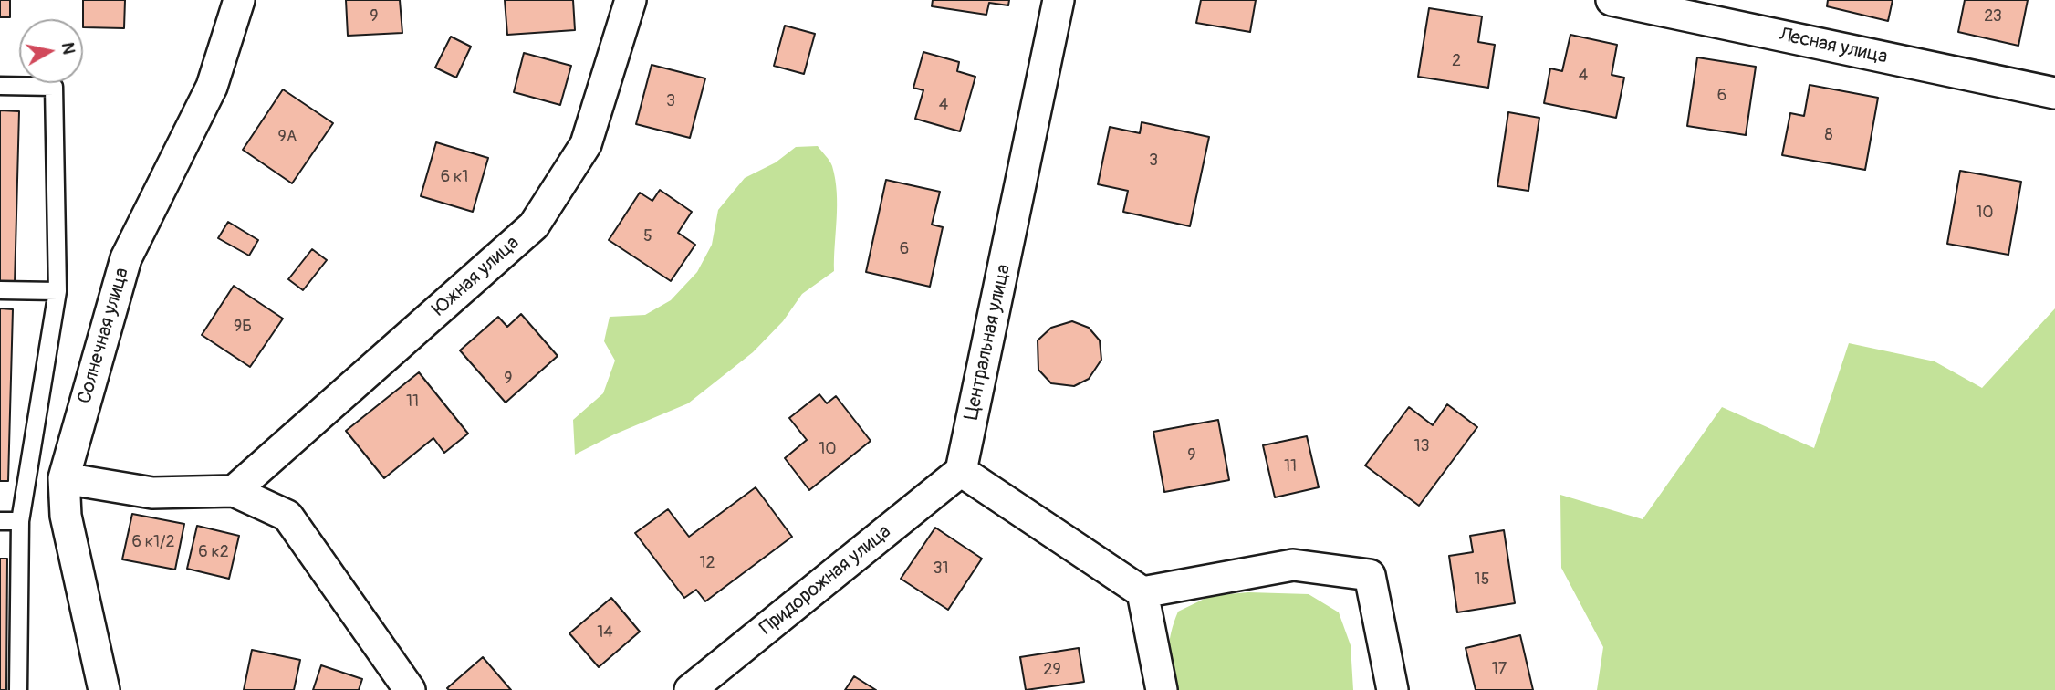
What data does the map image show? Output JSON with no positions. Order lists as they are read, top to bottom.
{
  "streets": {
    "street": [
      "Лесная улица",
      "Южная улица",
      "Солнечная улица",
      "Центральная улица",
      "Придорожная улица"
    ]
  },
  "crossings": [
    ["Центральная улица", "Придорожная улица"]
  ],
  "house_numbers": [
    "9",
    "23",
    "2",
    "4",
    "6",
    "3",
    "4",
    "8",
    "9А",
    "3",
    "6 к1",
    "10",
    "5",
    "6",
    "9Б",
    "9",
    "11",
    "13",
    "10",
    "9",
    "11",
    "6 к1/2",
    "6 к2",
    "12",
    "31",
    "15",
    "14",
    "17",
    "29"
  ],
  "north": "right"
}
